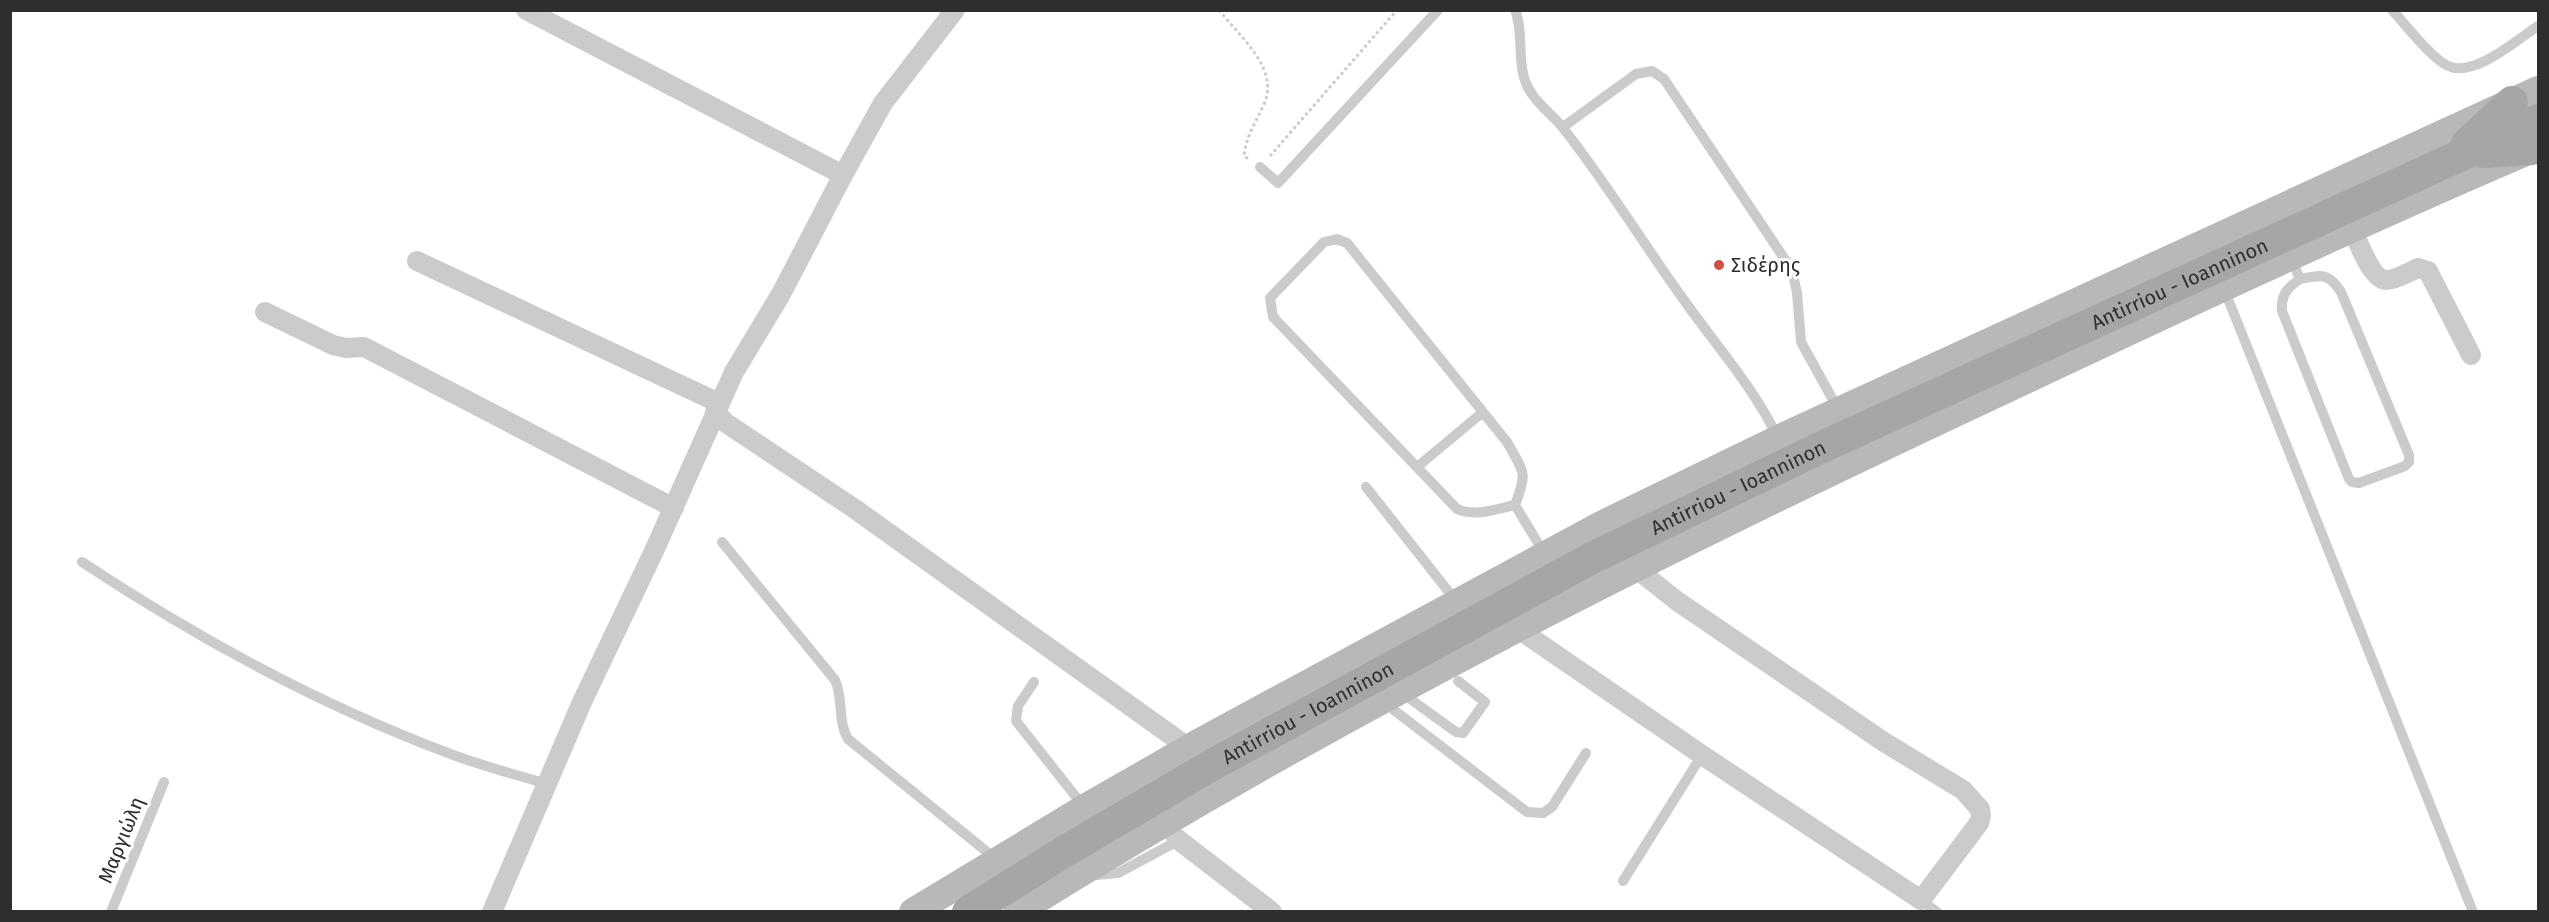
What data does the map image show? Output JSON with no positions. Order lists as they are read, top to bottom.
{
  "streets": {
    "main road": ["Antirriou - Ioanninon"],
    "lane": ["Μαργιώλη"]
  },
  "places": ["Σιδέρης"]
}
